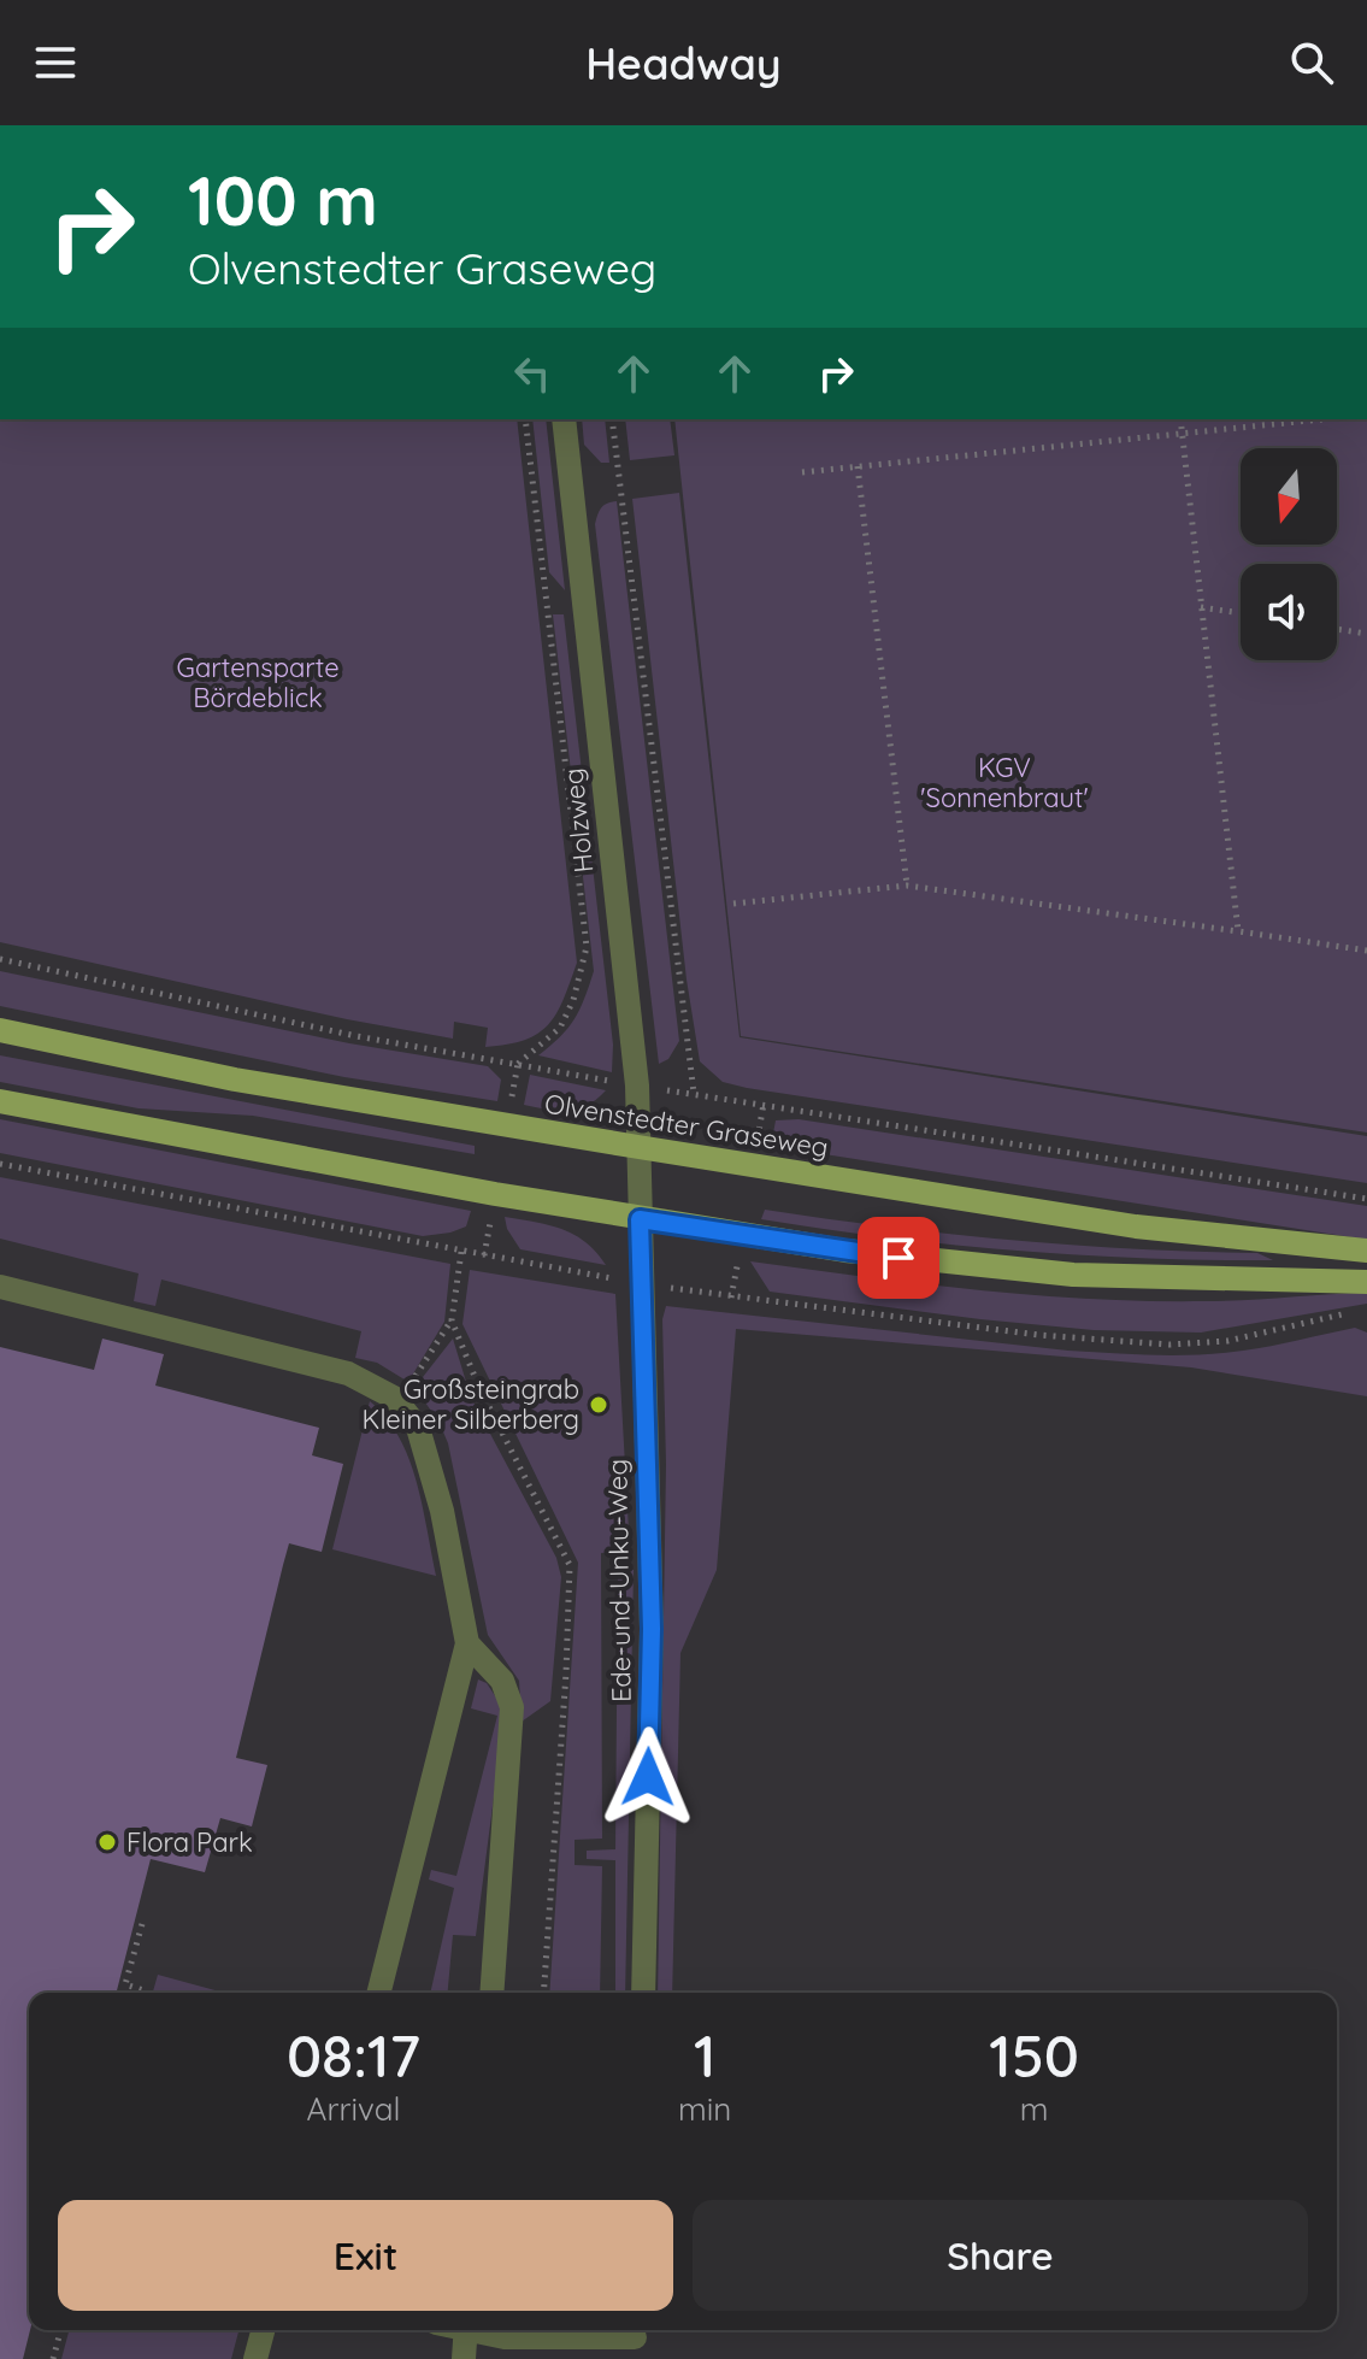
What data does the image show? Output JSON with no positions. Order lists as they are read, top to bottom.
{
  "streets": {
    "main road": ["Olvenstedter Graseweg"],
    "street": ["Holzweg", "Ede-und-Unku-Weg"]
  },
  "crossings": [
    ["Holzweg", "Olvenstedter Graseweg"],
    ["Holzweg", "Ede-und-Unku-Weg"]
  ],
  "parks": ["Gartensparte Bördeblick", "KGV 'Sonnenbraut'"],
  "places": ["Großsteingrab Kleiner Silberberg", "Flora Park"],
  "north": "bottom",
  "page": {
    "header": "Headway",
    "turn": ["100 m", "Olvenstedter Graseweg"],
    "eta": [
      "08:17",
      "Arrival",
      "1",
      "min",
      "150",
      "m"
    ],
    "buttons": ["Exit", "Share"]
  }
}
